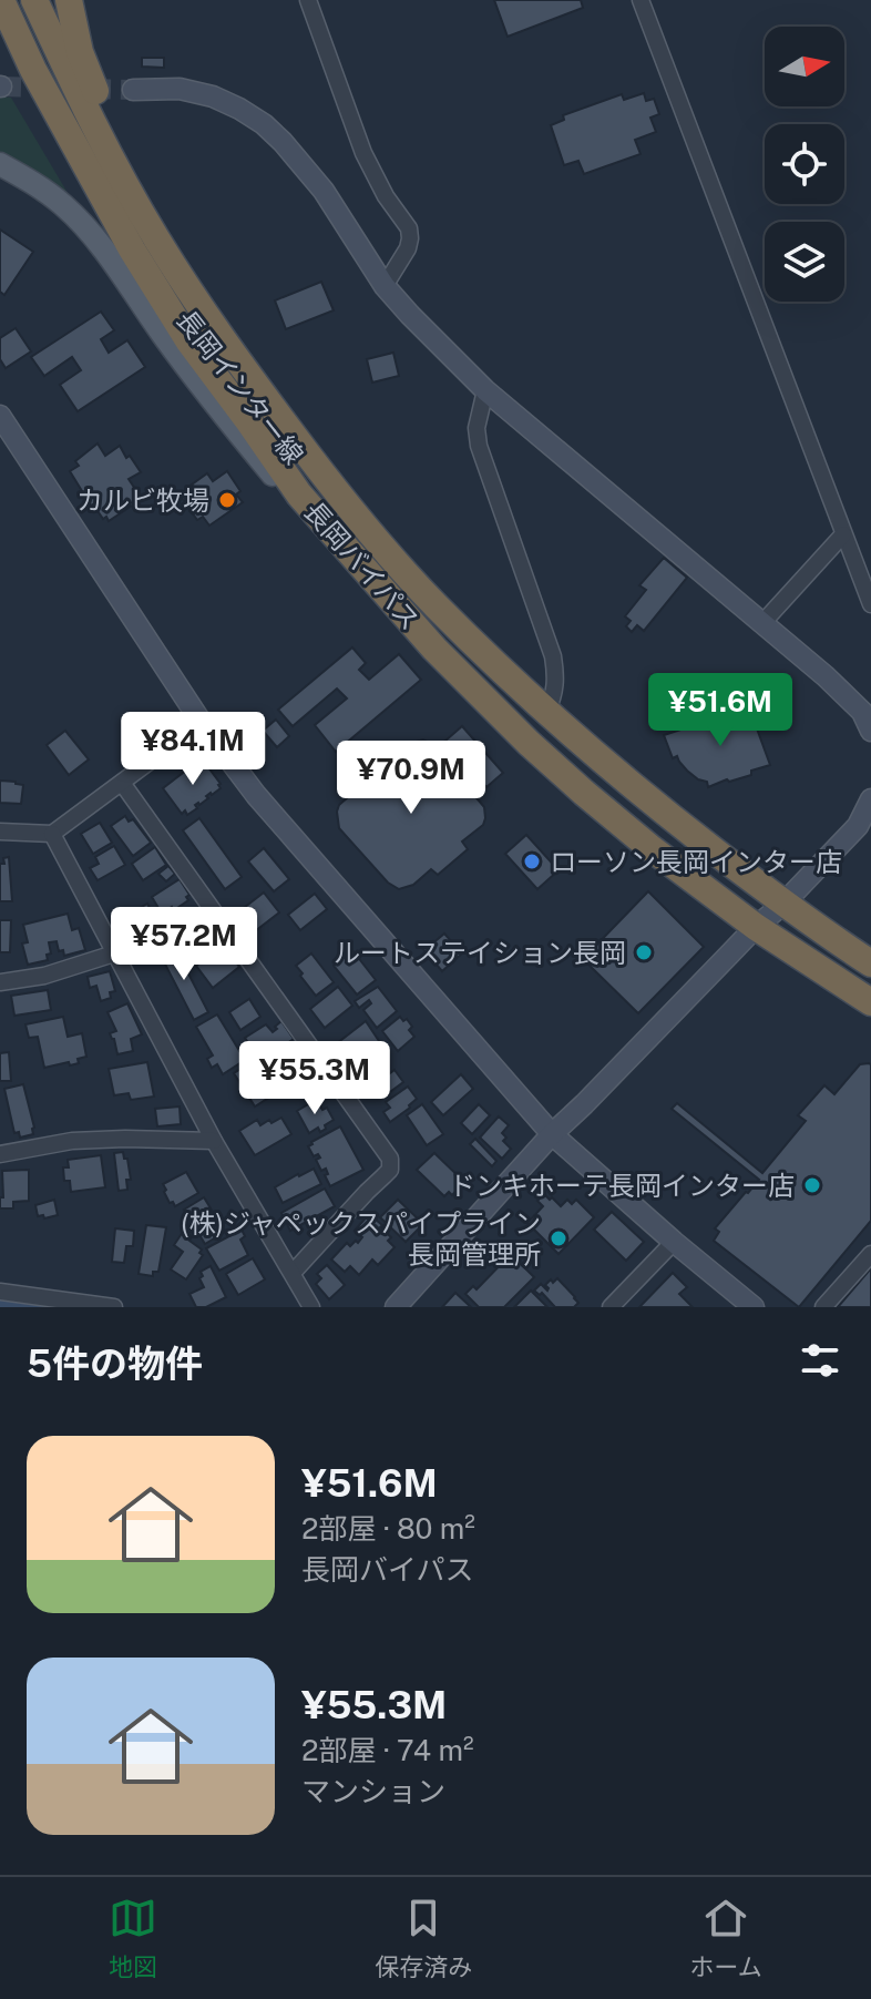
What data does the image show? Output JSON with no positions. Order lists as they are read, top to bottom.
{
  "streets": {
    "highway": ["長岡バイパス"],
    "main road": ["長岡インター線"]
  },
  "crossings": [
    ["長岡インター線", "長岡バイパス"]
  ],
  "places": [
    "カルビ牧場",
    "ローソン長岡インター店",
    "ルートステイション長岡",
    "ドンキホーテ長岡インター店",
    "(株)ジャペックスパイプライン 長岡管理所"
  ],
  "north": "right",
  "page": {
    "price": [
      "¥51.6M",
      "¥84.1M",
      "¥70.9M",
      "¥57.2M",
      "¥55.3M"
    ],
    "heading": "5件の物件",
    "list": [
      {
        "name": "¥51.6M",
        "note": "2部屋 · 80 m² · 長岡バイパス"
      },
      {
        "name": "¥55.3M",
        "note": "2部屋 · 74 m² · マンション"
      }
    ],
    "tabs": ["地図", "保存済み", "ホーム"]
  }
}
